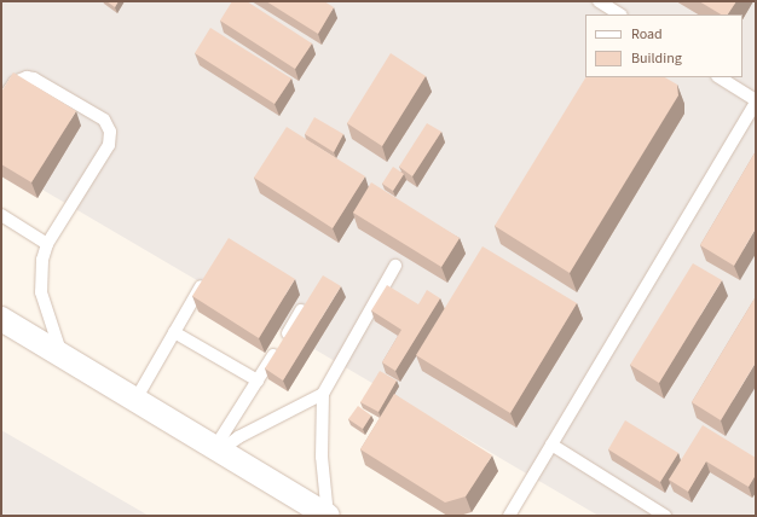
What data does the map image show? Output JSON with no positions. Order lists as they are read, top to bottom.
{
  "legend": ["Road", "Building"]
}
